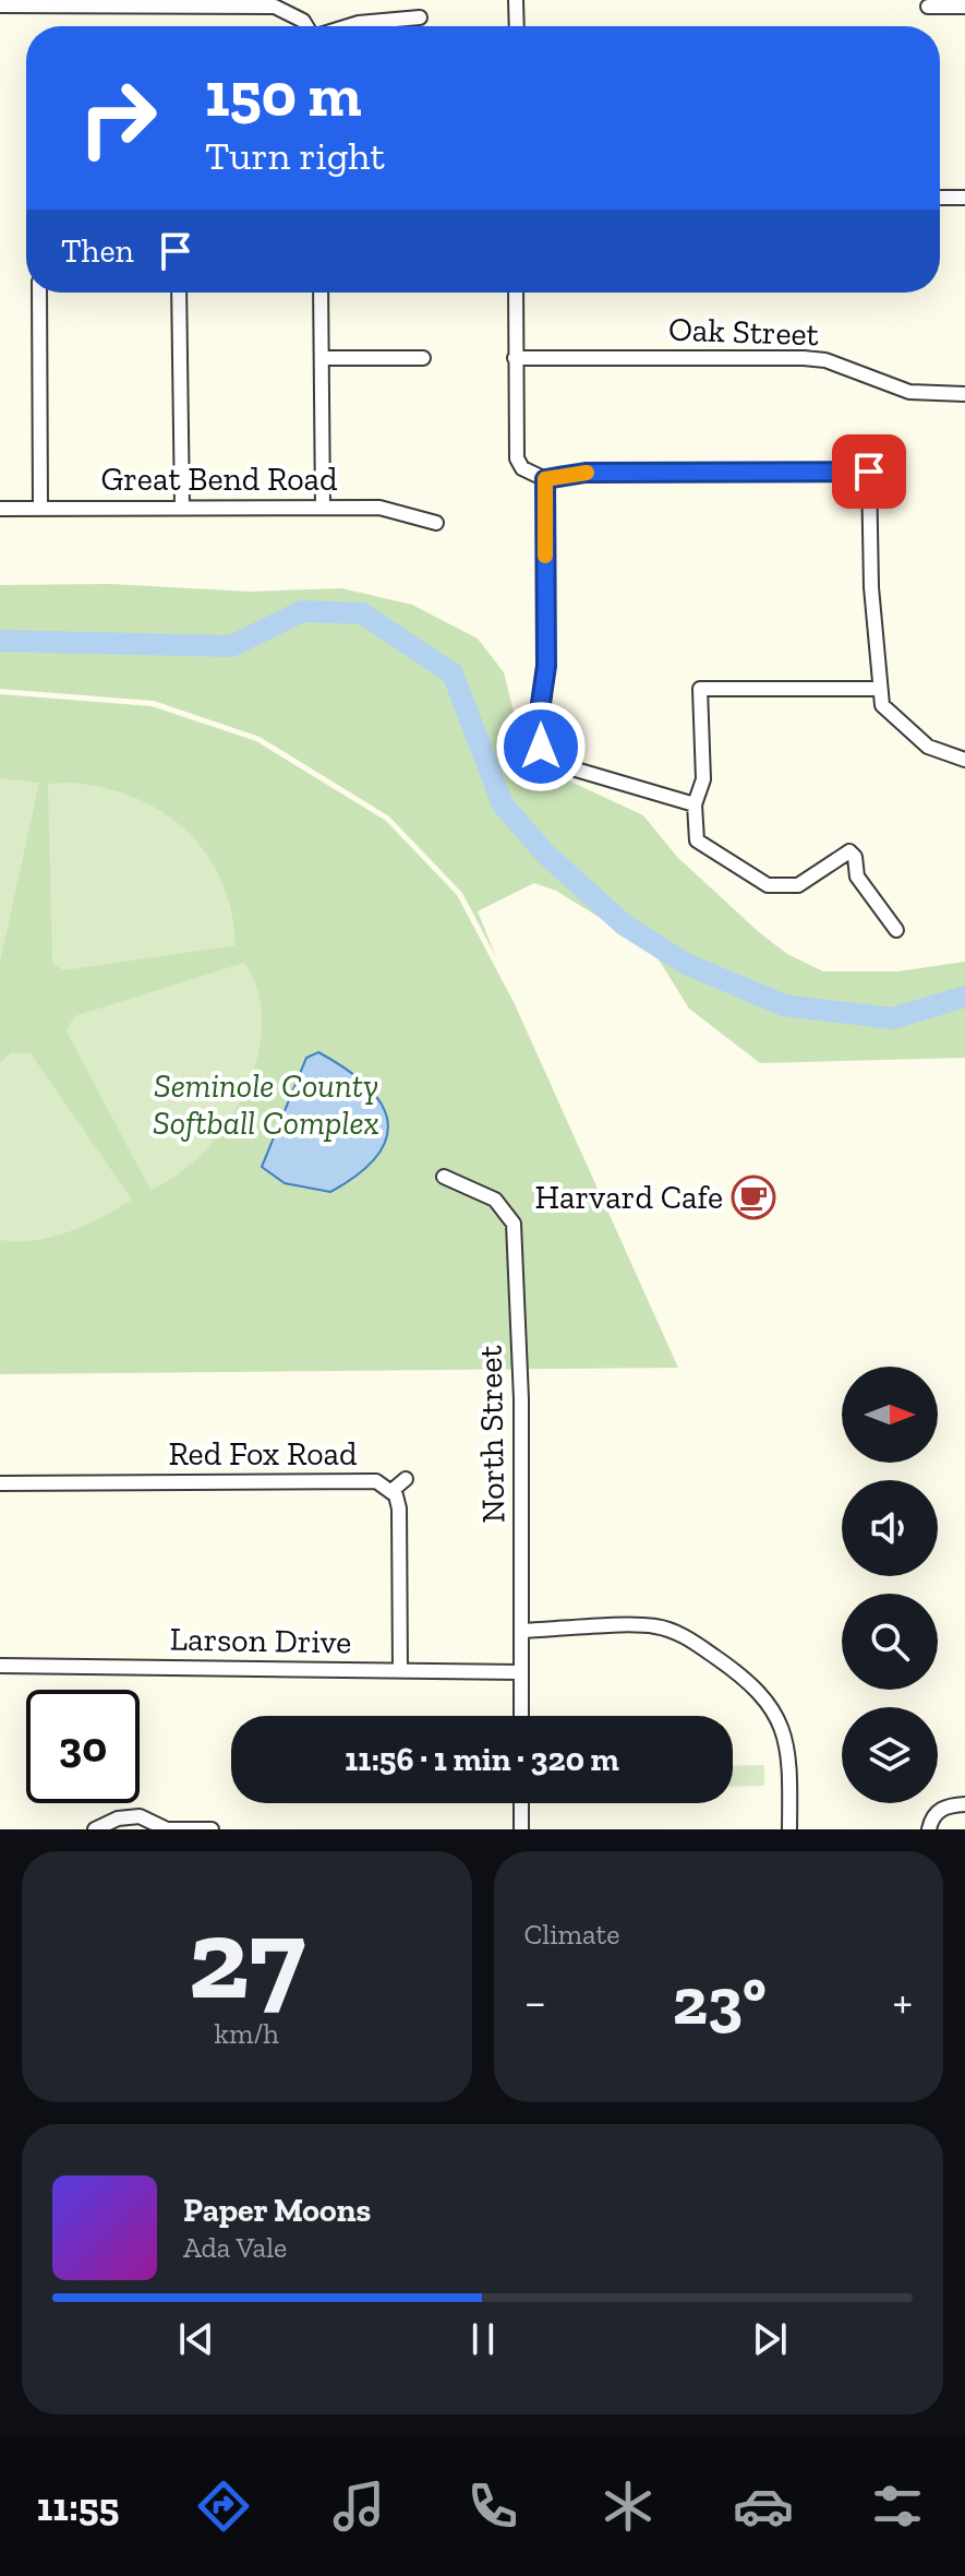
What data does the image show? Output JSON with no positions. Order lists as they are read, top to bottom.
{
  "streets": {
    "street": [
      "Oak Street",
      "Great Bend Road",
      "North Street",
      "Red Fox Road",
      "Larson Drive"
    ]
  },
  "crossings": [
    ["North Street", "Larson Drive"],
    ["Red Fox Road", "Larson Drive"]
  ],
  "parks": ["Seminole County Softball Complex"],
  "places": {
    "cafe": ["Harvard Cafe"]
  },
  "north": "right",
  "page": {
    "turn": ["150 m", "Turn right"],
    "then": "Then",
    "limit": "30",
    "trip": "11:56 · 1 min · 320 m",
    "tile": [
      ["27", "km/h"],
      "Climate"
    ],
    "heat": ["−", "23°", "+"],
    "song": ["Paper Moons", "Ada Vale"],
    "tabs": "11:55"
  }
}
